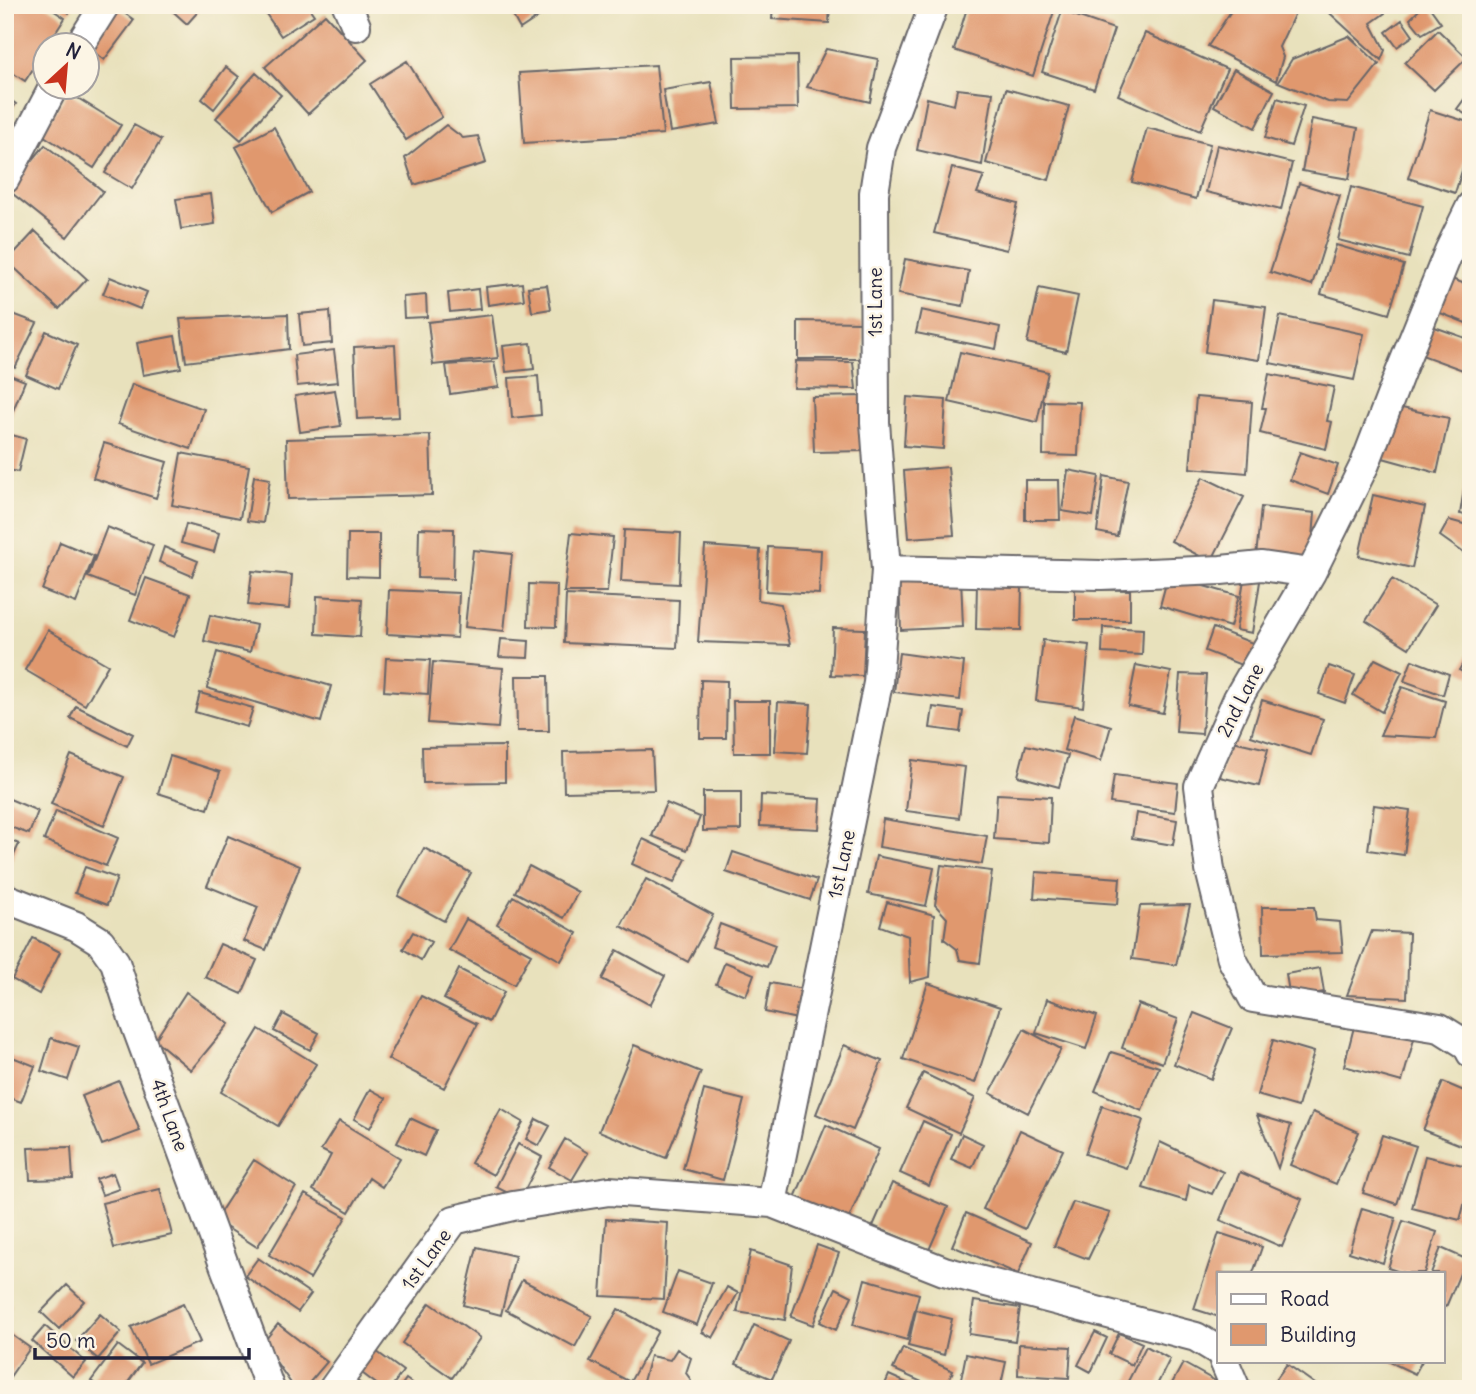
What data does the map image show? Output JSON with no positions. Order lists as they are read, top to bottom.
{
  "streets": {
    "street": ["1st Lane", "2nd Lane", "4th Lane"]
  },
  "legend": ["Road", "Building"],
  "scale_bar": "50 m",
  "north": "top right"
}
